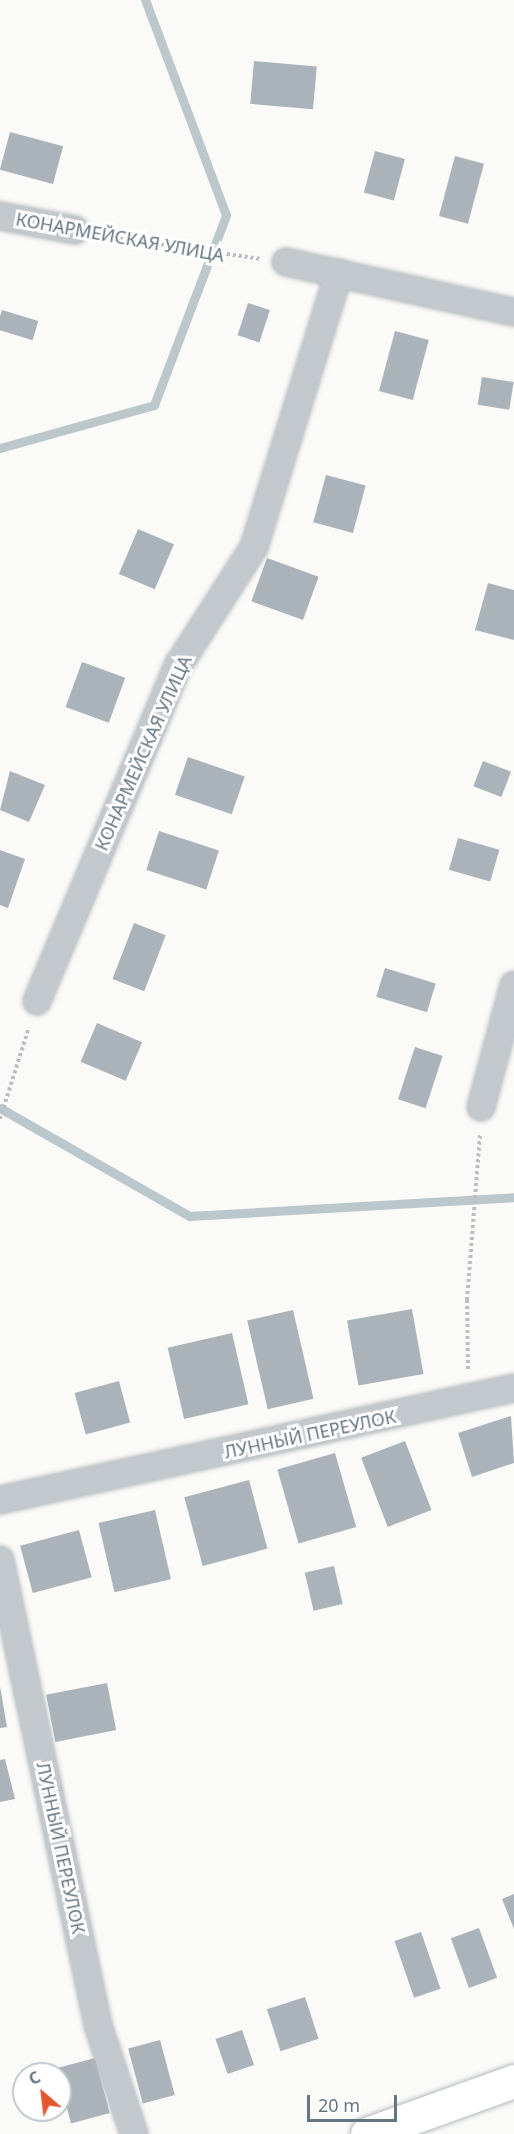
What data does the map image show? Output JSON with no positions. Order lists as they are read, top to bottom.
{
  "streets": {
    "street": ["КОНАРМЕЙСКАЯ УЛИЦА", "ЛУННЫЙ ПЕРЕУЛОК"]
  },
  "scale_bar": "20 m",
  "north": "top left"
}
